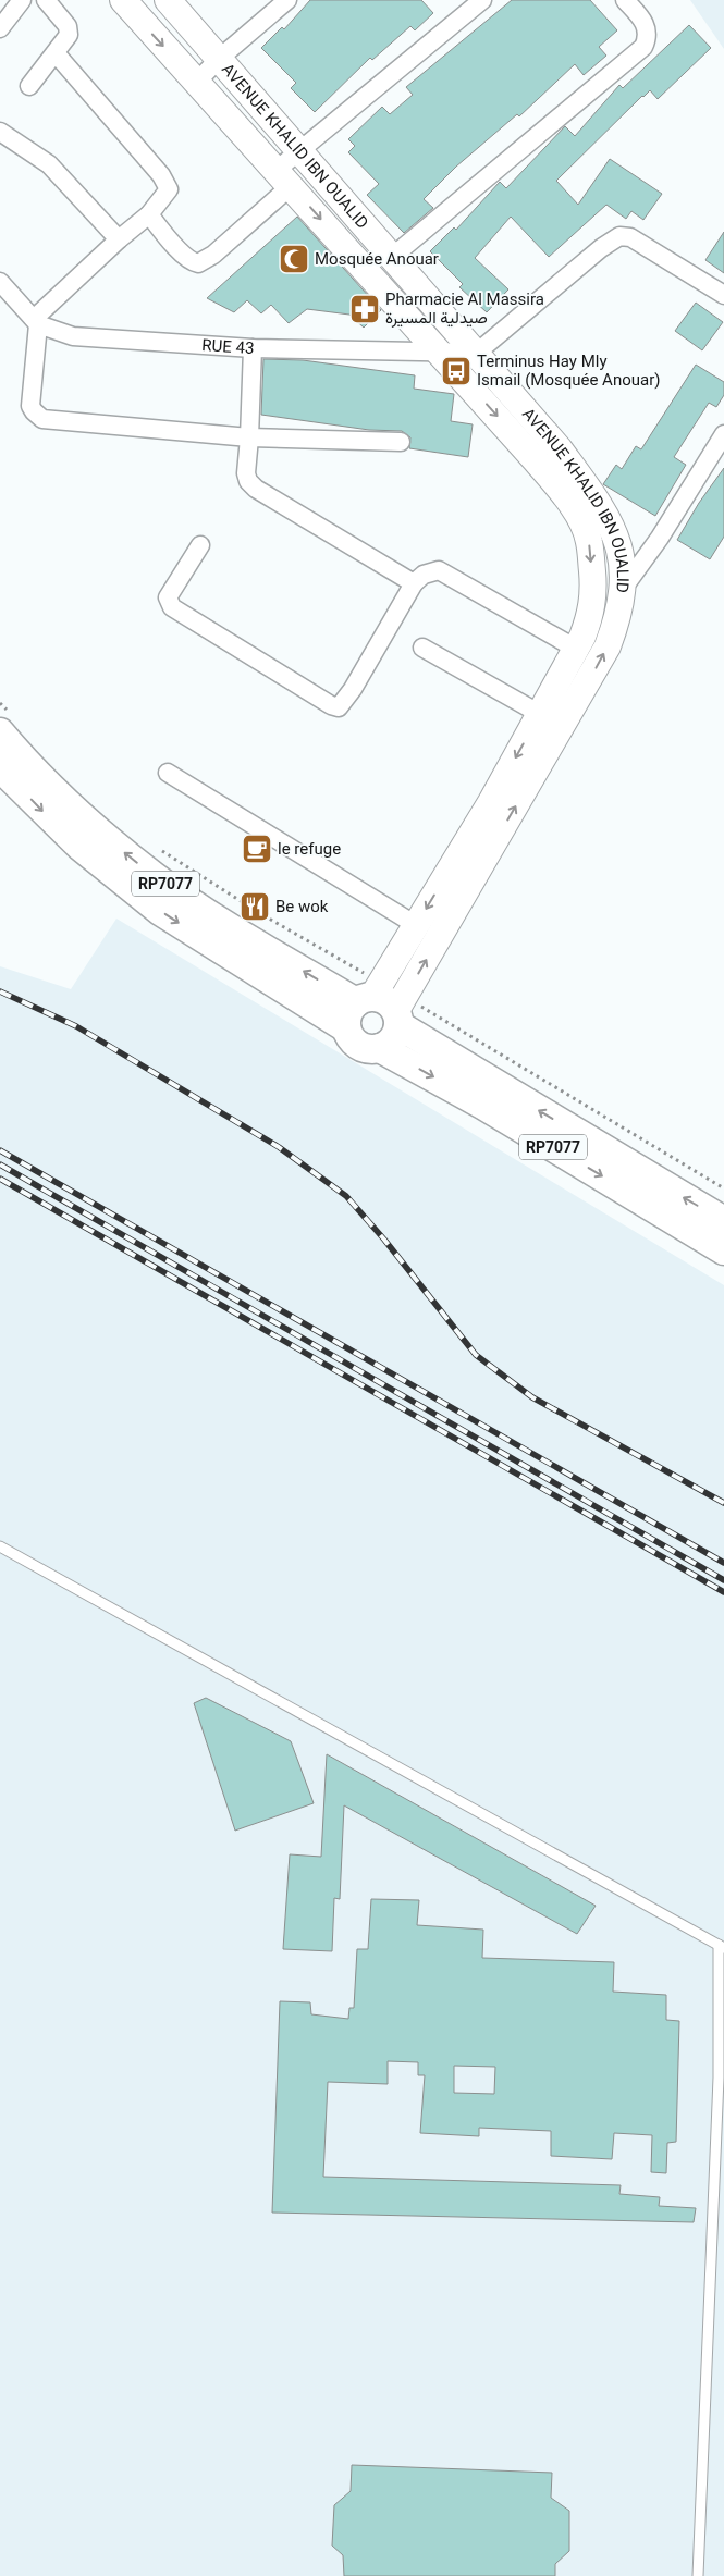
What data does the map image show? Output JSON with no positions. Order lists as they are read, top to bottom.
{
  "streets": {
    "main road": ["AVENUE KHALID IBN OUALID", "RP7077"],
    "street": ["RUE 43"]
  },
  "crossings": [
    ["AVENUE KHALID IBN OUALID", "RUE 43"],
    ["AVENUE KHALID IBN OUALID", "RP7077"]
  ],
  "places": {
    "mosque": ["Mosquée Anouar"],
    "pharmacy": ["Pharmacie Al Massira صيدلية المسيرة"],
    "bus stop": ["Terminus Hay Mly Ismail (Mosquée Anouar)"],
    "cafe": ["le refuge"],
    "restaurant": ["Be wok"]
  }
}
